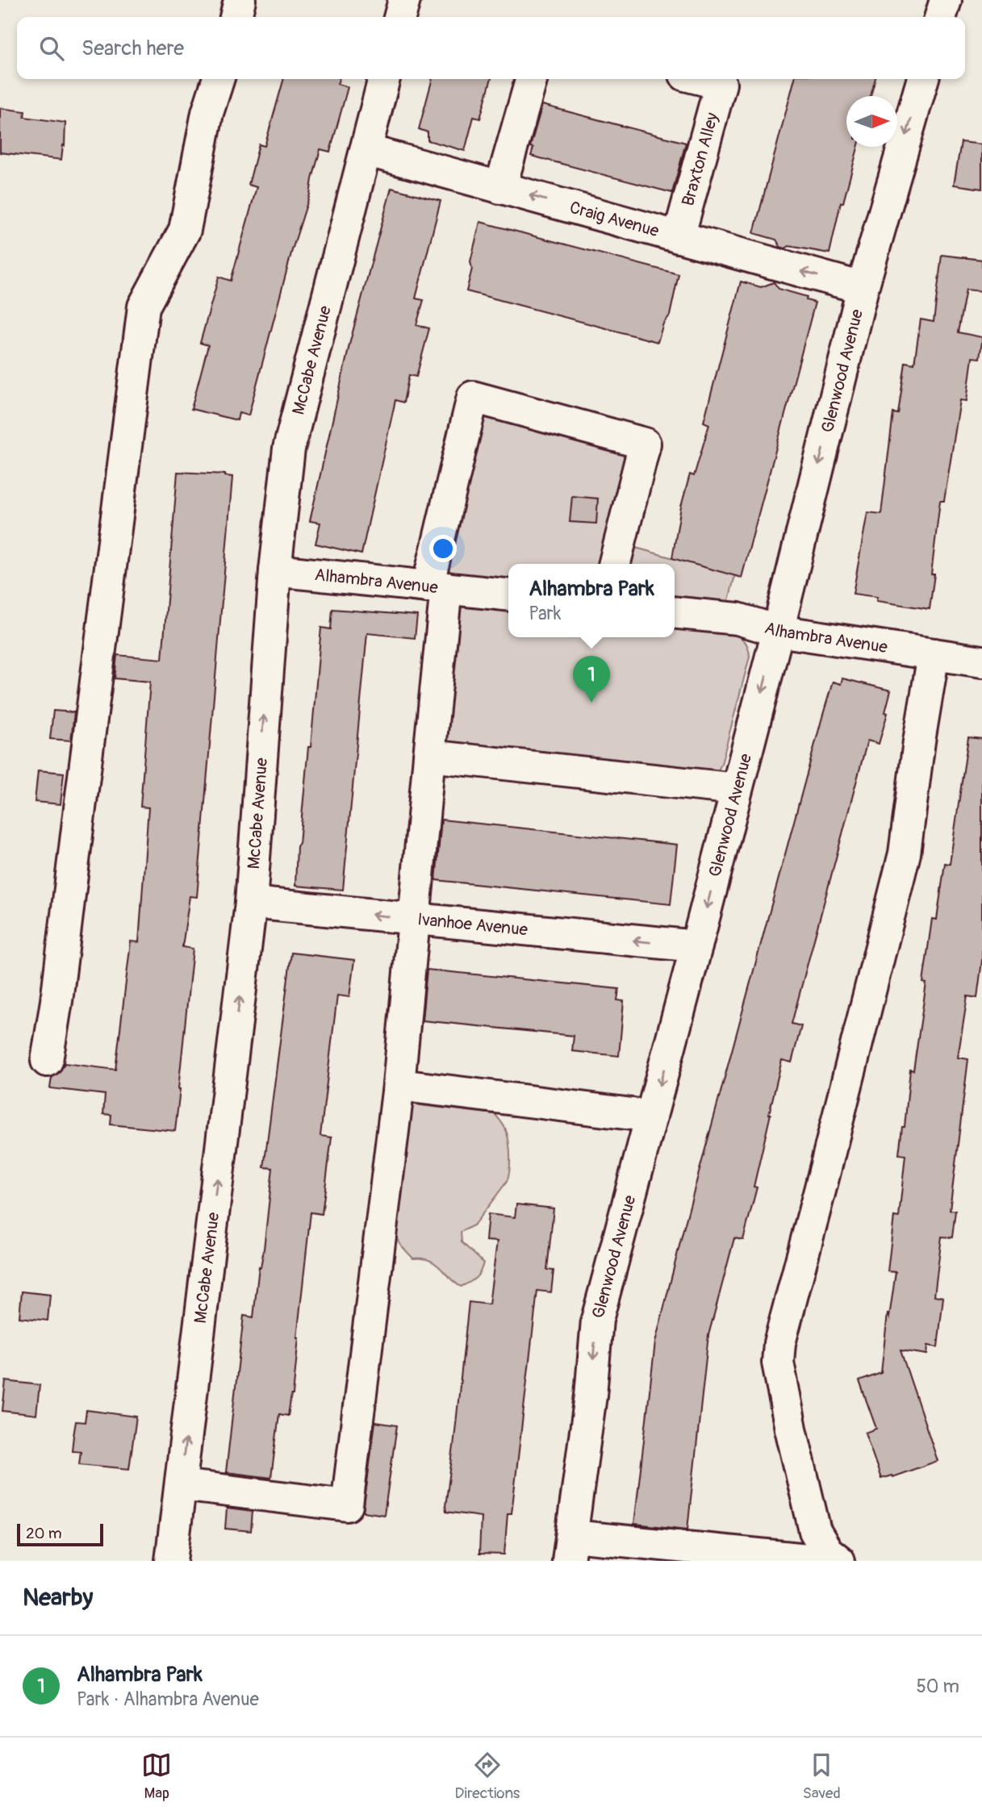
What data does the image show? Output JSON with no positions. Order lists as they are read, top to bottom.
{
  "streets": {
    "street": [
      "Braxton Alley",
      "Craig Avenue",
      "McCabe Avenue",
      "Glenwood Avenue",
      "Alhambra Avenue",
      "Ivanhoe Avenue"
    ]
  },
  "crossings": [
    ["Braxton Alley", "Craig Avenue"],
    ["Craig Avenue", "McCabe Avenue"],
    ["Craig Avenue", "Glenwood Avenue"],
    ["McCabe Avenue", "Alhambra Avenue"],
    ["McCabe Avenue", "Ivanhoe Avenue"],
    ["Glenwood Avenue", "Alhambra Avenue"],
    ["Glenwood Avenue", "Ivanhoe Avenue"]
  ],
  "one_way": ["Craig Avenue"],
  "scale_bar": "20 m",
  "north": "right",
  "page": {
    "search": "Search here",
    "popup": ["Alhambra Park", "Park"],
    "pins": "1",
    "scale": "20 m",
    "heading": "Nearby",
    "list": [
      {
        "mark": "1",
        "name": "Alhambra Park",
        "note": "Park · Alhambra Avenue",
        "value": "50 m"
      }
    ],
    "nav": ["Map", "Directions", "Saved"]
  }
}
